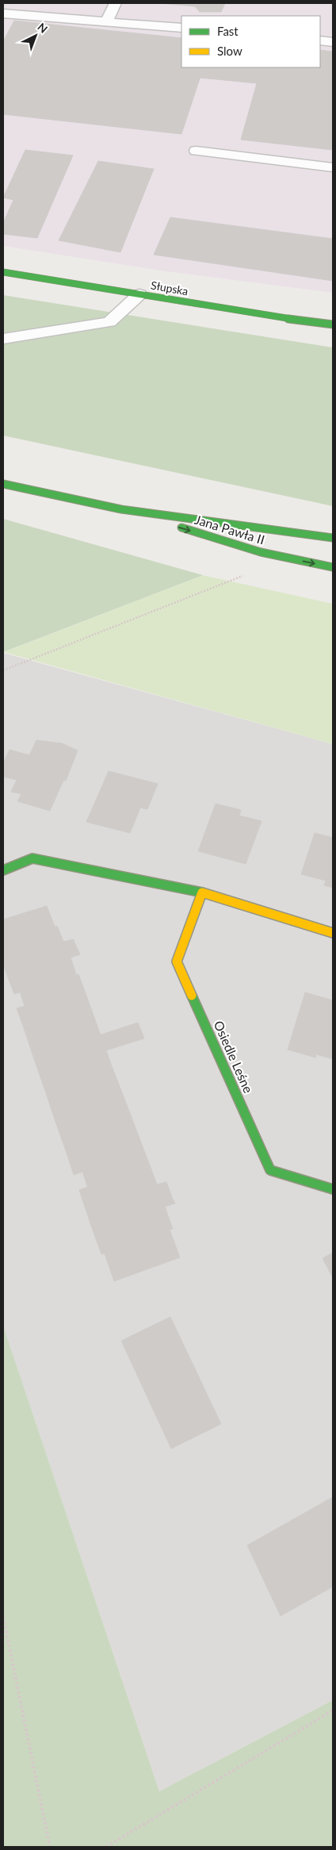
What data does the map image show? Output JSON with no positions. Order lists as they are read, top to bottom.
{
  "streets": {
    "street": ["Słupska", "Jana Pawła II", "Osiedle Leśne"]
  },
  "legend": ["Fast", "Slow"],
  "north": "top right"
}
